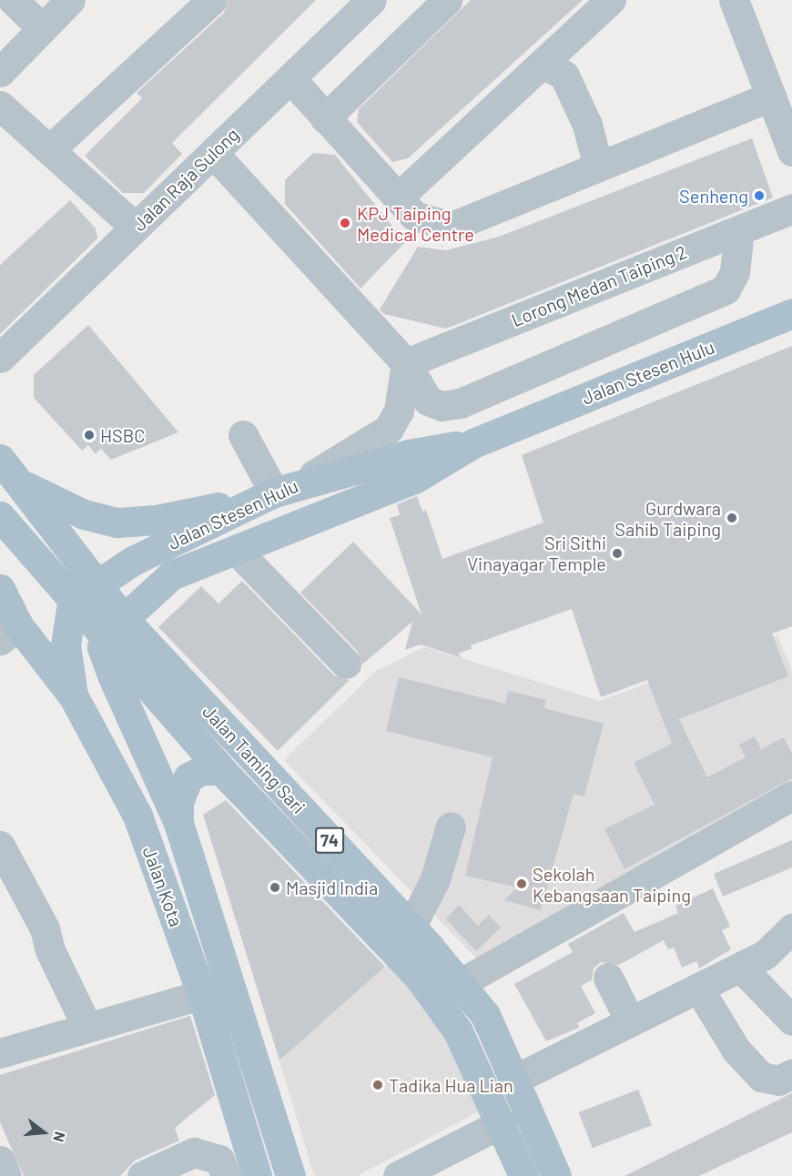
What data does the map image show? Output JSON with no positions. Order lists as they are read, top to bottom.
{
  "streets": {
    "main road": [
      "Jalan Stesen Hulu",
      "Jalan Taming Sari",
      "74",
      "Jalan Kota"
    ],
    "street": ["Jalan Raja Sulong", "Lorong Medan Taiping 2"]
  },
  "crossings": [
    ["Jalan Stesen Hulu", "Jalan Taming Sari"],
    ["Jalan Stesen Hulu", "74"],
    ["Jalan Stesen Hulu", "Jalan Kota"],
    ["Jalan Taming Sari", "74"],
    ["Jalan Taming Sari", "Jalan Kota"],
    ["74", "Jalan Kota"]
  ],
  "places": [
    "Senheng",
    "KPJ Taiping Medical Centre",
    "HSBC",
    "Gurdwara Sahib Taiping",
    "Sri Sithi Vinayagar Temple",
    "Sekolah Kebangsaan Taiping",
    "Masjid India",
    "Tadika Hua Lian"
  ],
  "north": "right"
}
